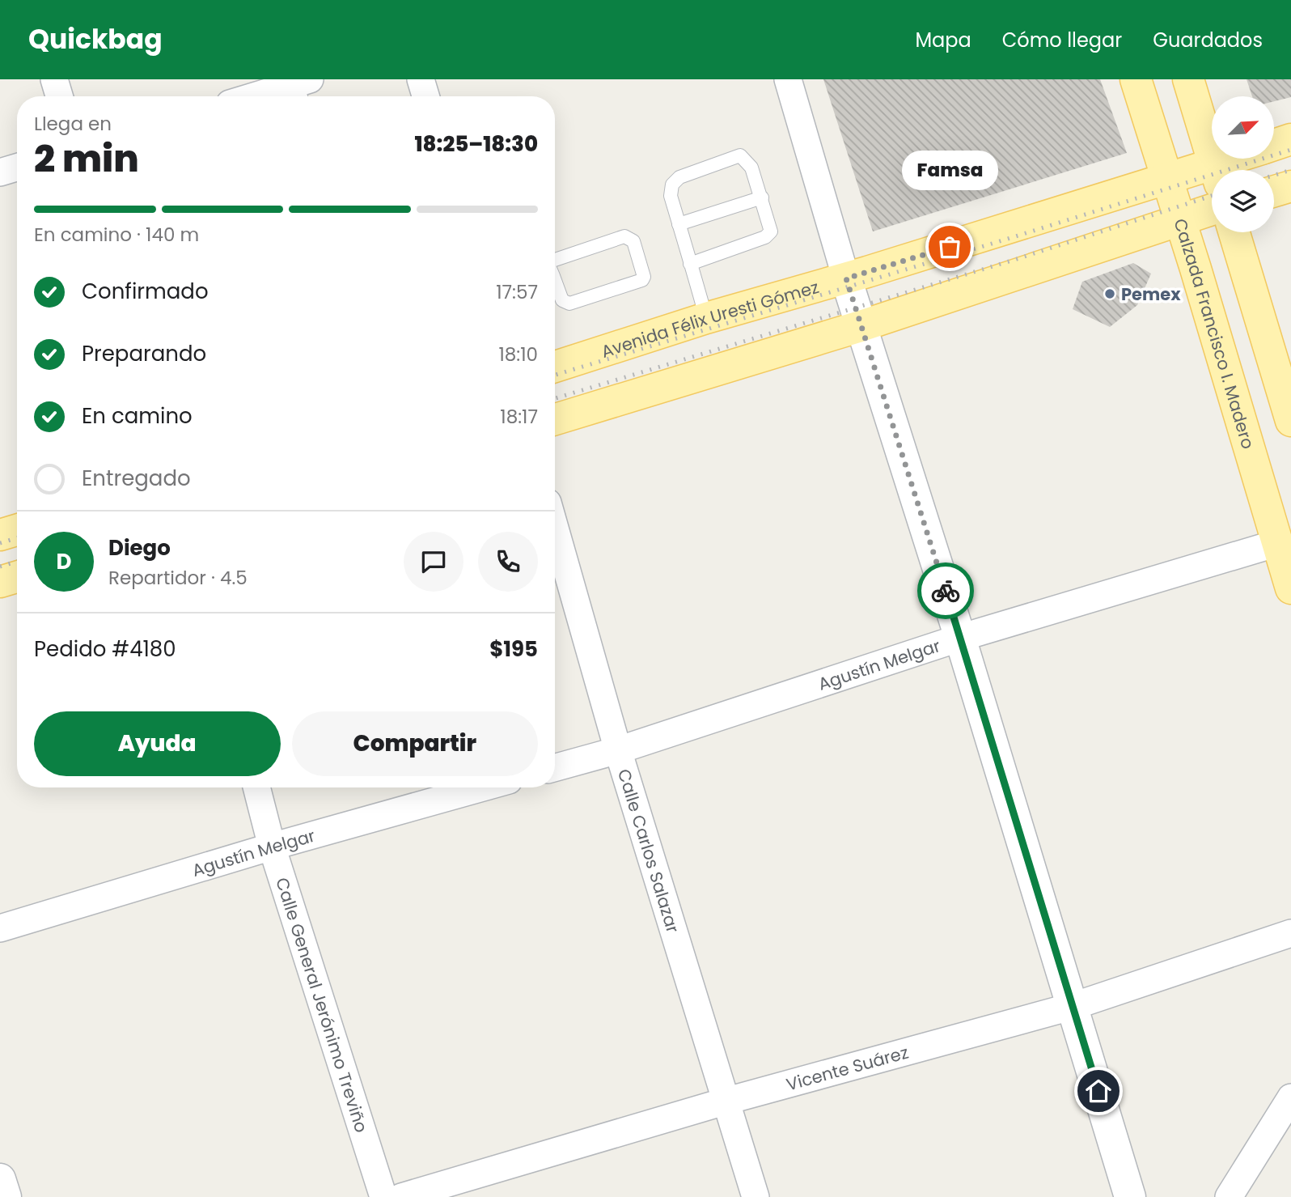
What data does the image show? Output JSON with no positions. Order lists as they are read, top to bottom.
{
  "streets": {
    "main road": ["Avenida Félix Uresti Gómez", "Calzada Francisco I. Madero"],
    "street": [
      "Agustín Melgar",
      "Calle Carlos Salazar",
      "Calle General Jerónimo Treviño",
      "Vicente Suárez"
    ]
  },
  "crossings": [
    ["Avenida Félix Uresti Gómez", "Calzada Francisco I. Madero"],
    ["Calzada Francisco I. Madero", "Agustín Melgar"],
    ["Agustín Melgar", "Calle Carlos Salazar"],
    ["Agustín Melgar", "Calle General Jerónimo Treviño"],
    ["Calle Carlos Salazar", "Vicente Suárez"]
  ],
  "places": ["Famsa", "Pemex"],
  "north": "top right",
  "page": {
    "header": "Quickbag",
    "nav": ["Mapa", "Cómo llegar", "Guardados"],
    "heading": ["2 min", "Llega en", "18:25–18:30"],
    "panel": [
      "Diego",
      "Repartidor · 4.5",
      "Pedido #4180",
      "$195"
    ],
    "bubble": "Famsa",
    "bar": "En camino · 140 m",
    "list": [
      ["Confirmado", "17:57"],
      ["Preparando", "18:10"],
      ["En camino", "18:17"],
      "Entregado"
    ],
    "round": "D",
    "buttons": ["Ayuda", "Compartir"]
  }
}
